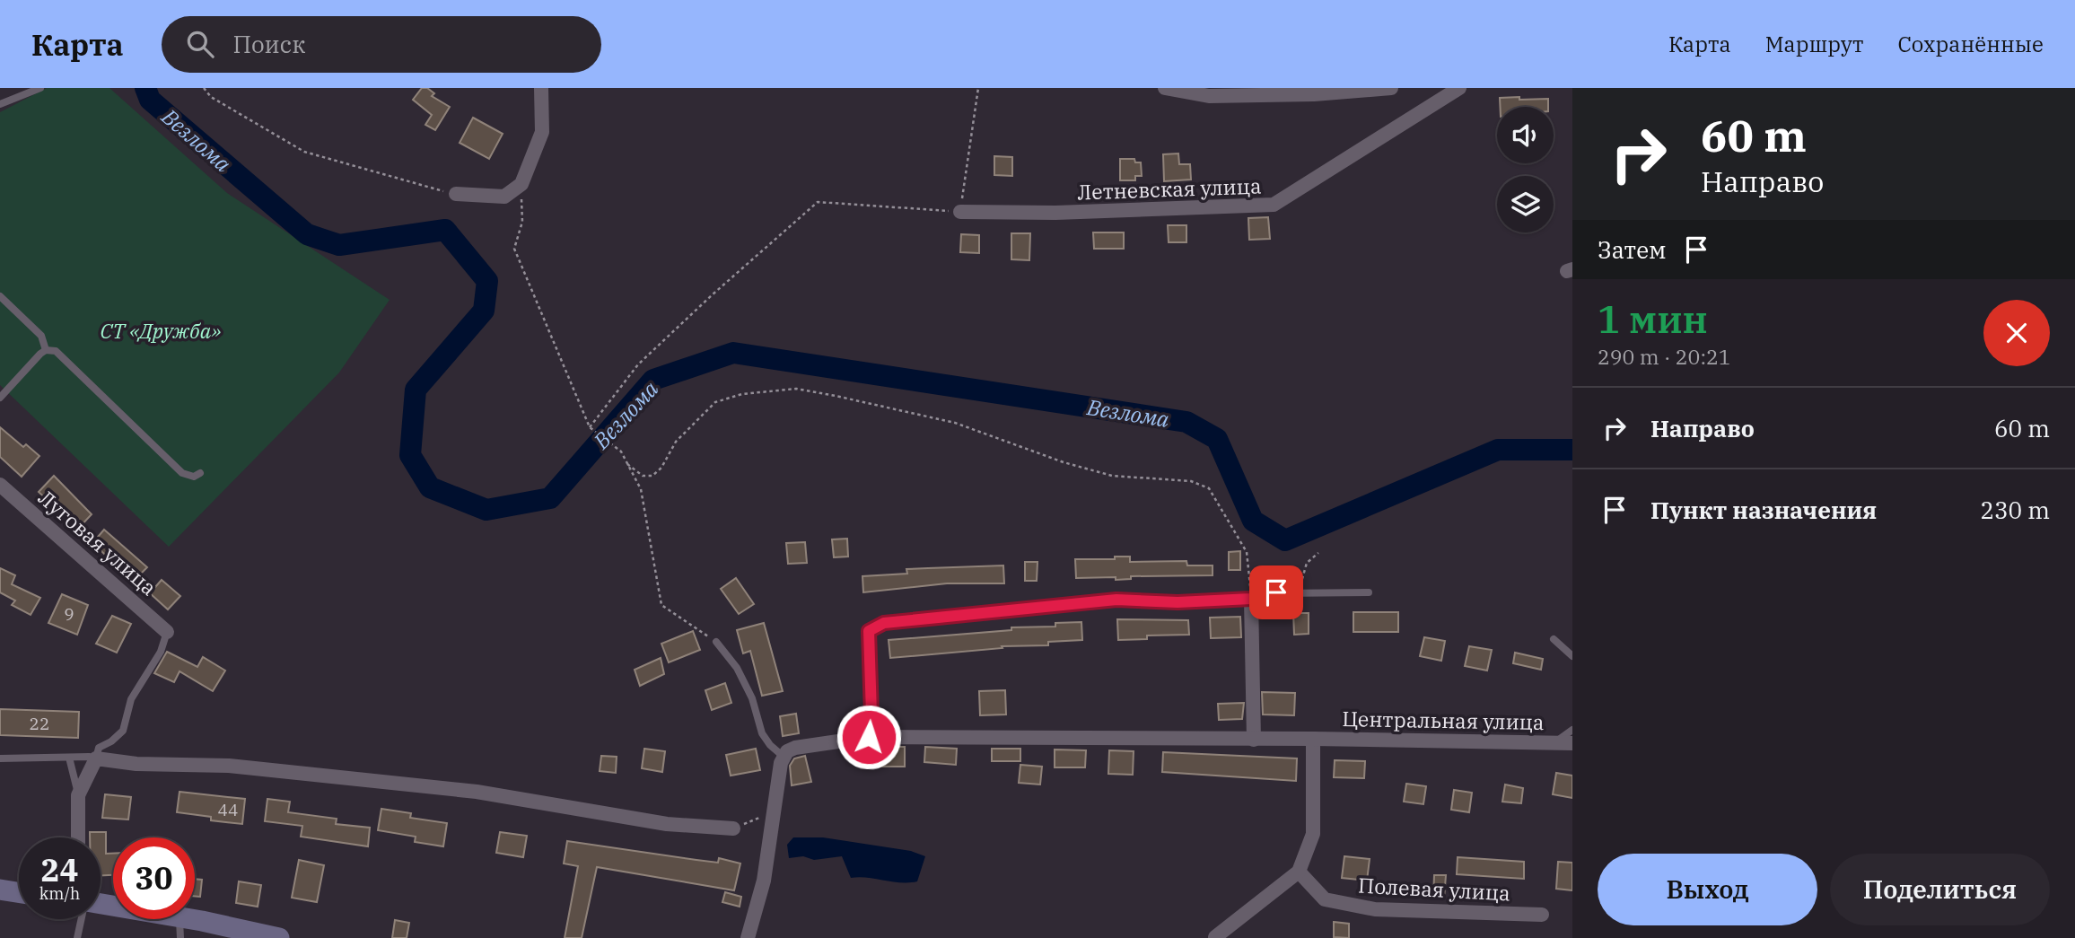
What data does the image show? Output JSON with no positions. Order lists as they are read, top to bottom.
{
  "streets": {
    "street": [
      "Летневская улица",
      "Луговая улица",
      "Центральная улица",
      "Полевая улица"
    ]
  },
  "water": ["Везлома"],
  "parks": ["СТ «Дружба»"],
  "house_numbers": ["9", "22", "44"],
  "page": {
    "header": "Карта",
    "search": "Поиск",
    "nav": ["Карта", "Маршрут", "Сохранённые"],
    "turn": ["60 m", "Направо"],
    "then": "Затем",
    "heading": ["1 мин", "290 m · 20:21"],
    "list": [
      {
        "name": "Направо",
        "value": "60 m"
      },
      {
        "name": "Пункт назначения",
        "value": "230 m"
      }
    ],
    "speed": "24 km/h",
    "limit": "30",
    "buttons": ["Выход", "Поделиться"]
  }
}
